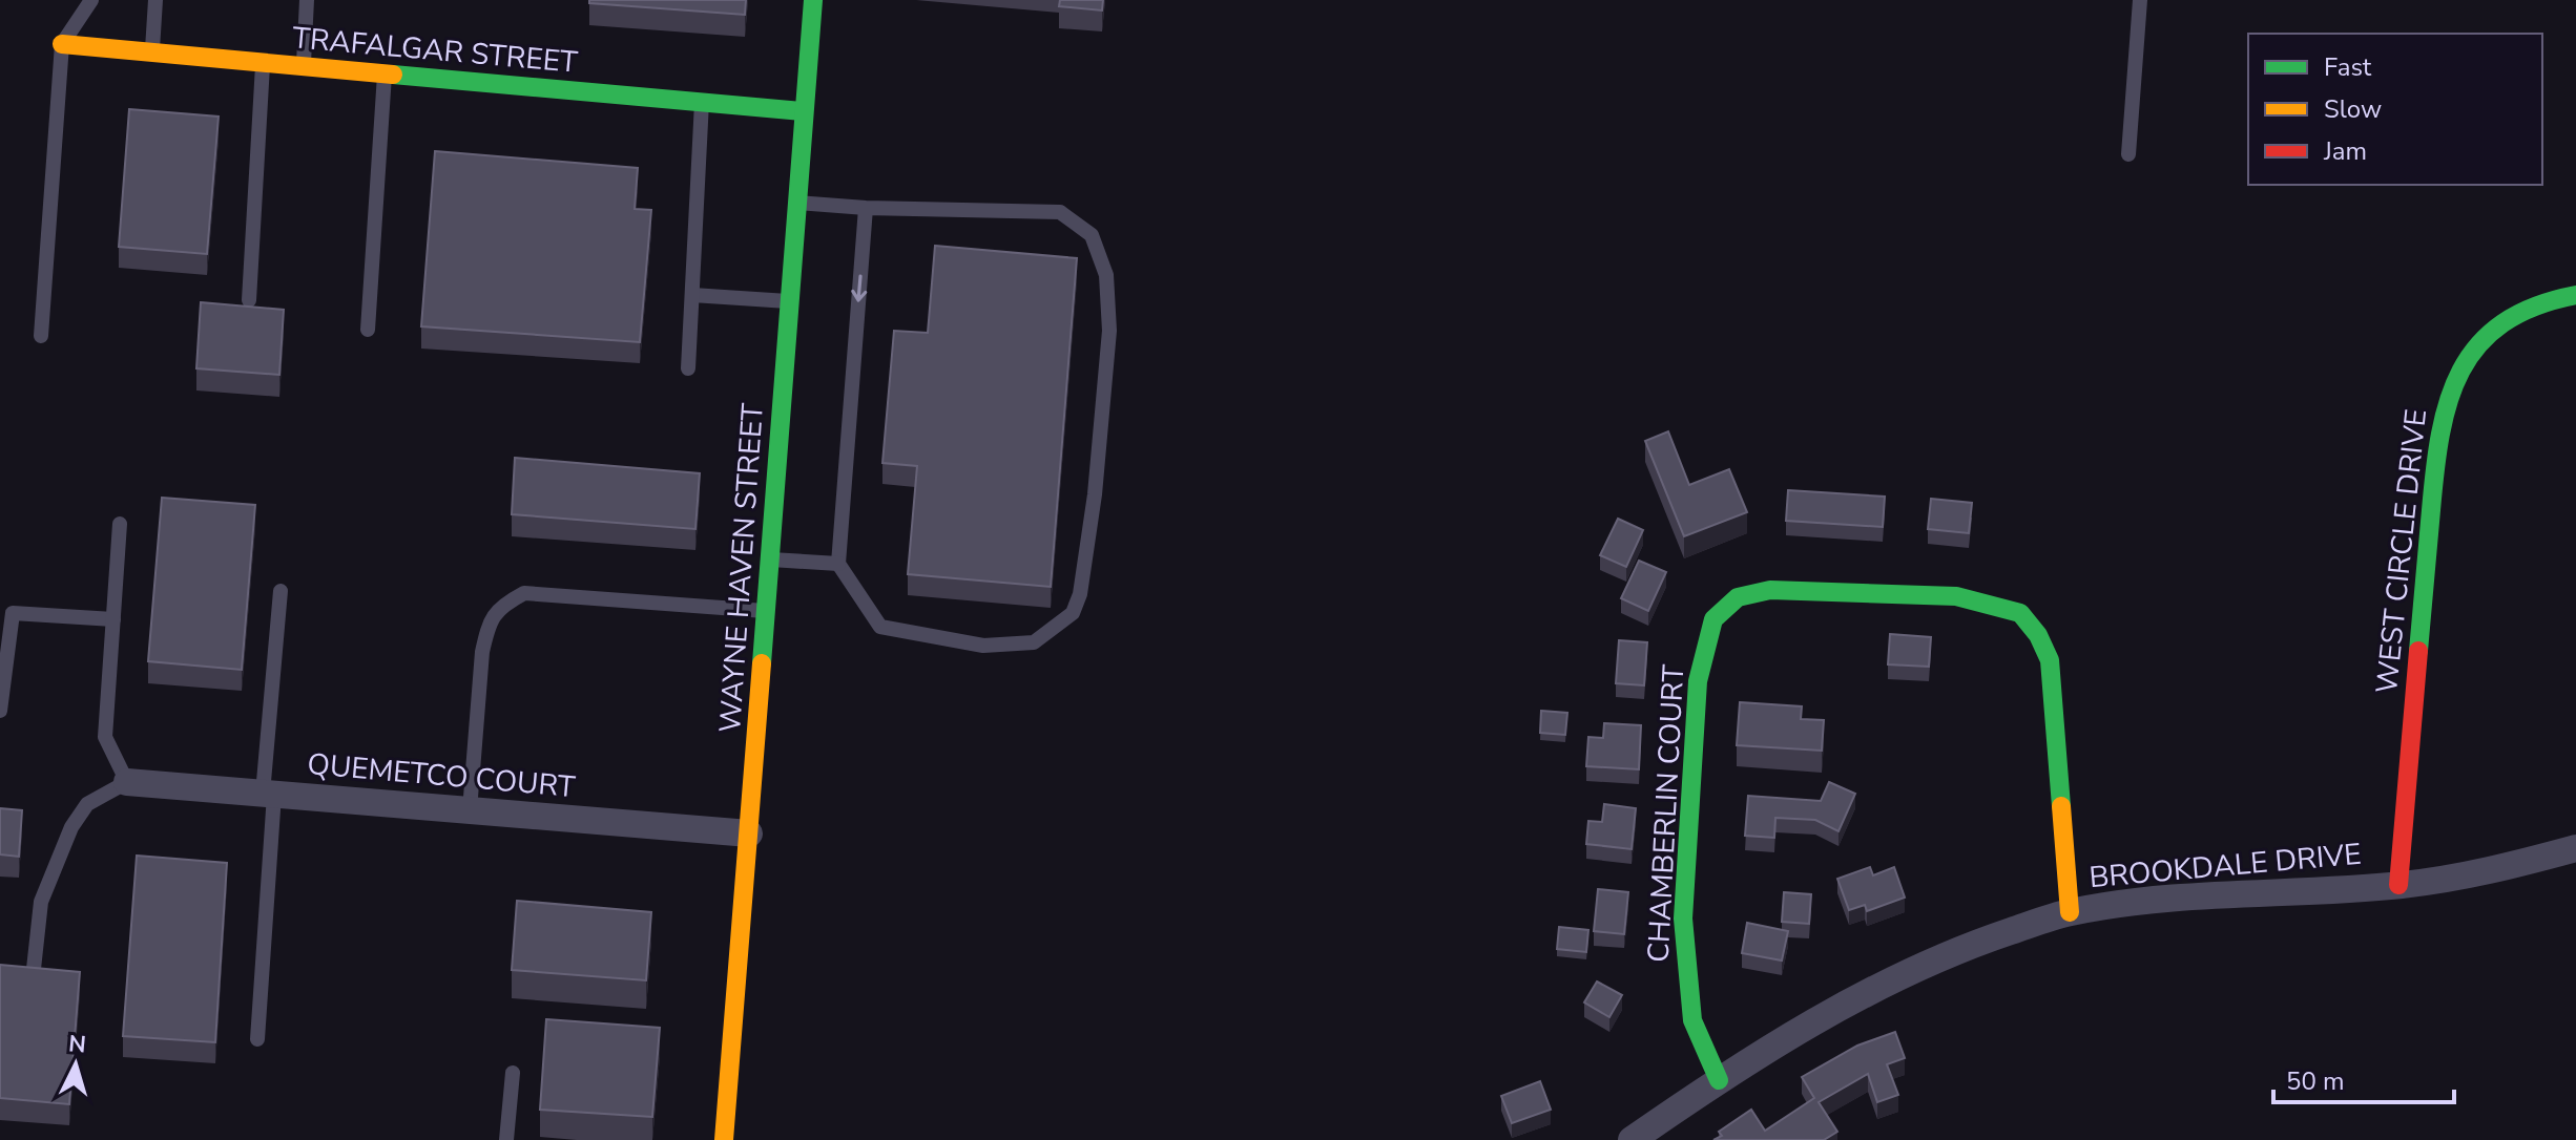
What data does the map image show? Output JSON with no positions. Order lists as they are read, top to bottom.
{
  "streets": {
    "street": [
      "TRAFALGAR STREET",
      "WEST CIRCLE DRIVE",
      "WAYNE HAVEN STREET",
      "QUEMETCO COURT",
      "CHAMBERLIN COURT",
      "BROOKDALE DRIVE"
    ]
  },
  "crossings": [
    ["TRAFALGAR STREET", "WAYNE HAVEN STREET"],
    ["WEST CIRCLE DRIVE", "BROOKDALE DRIVE"],
    ["WAYNE HAVEN STREET", "QUEMETCO COURT"],
    ["CHAMBERLIN COURT", "BROOKDALE DRIVE"]
  ],
  "legend": ["Fast", "Slow", "Jam"],
  "scale_bar": "50 m",
  "north": "top"
}
